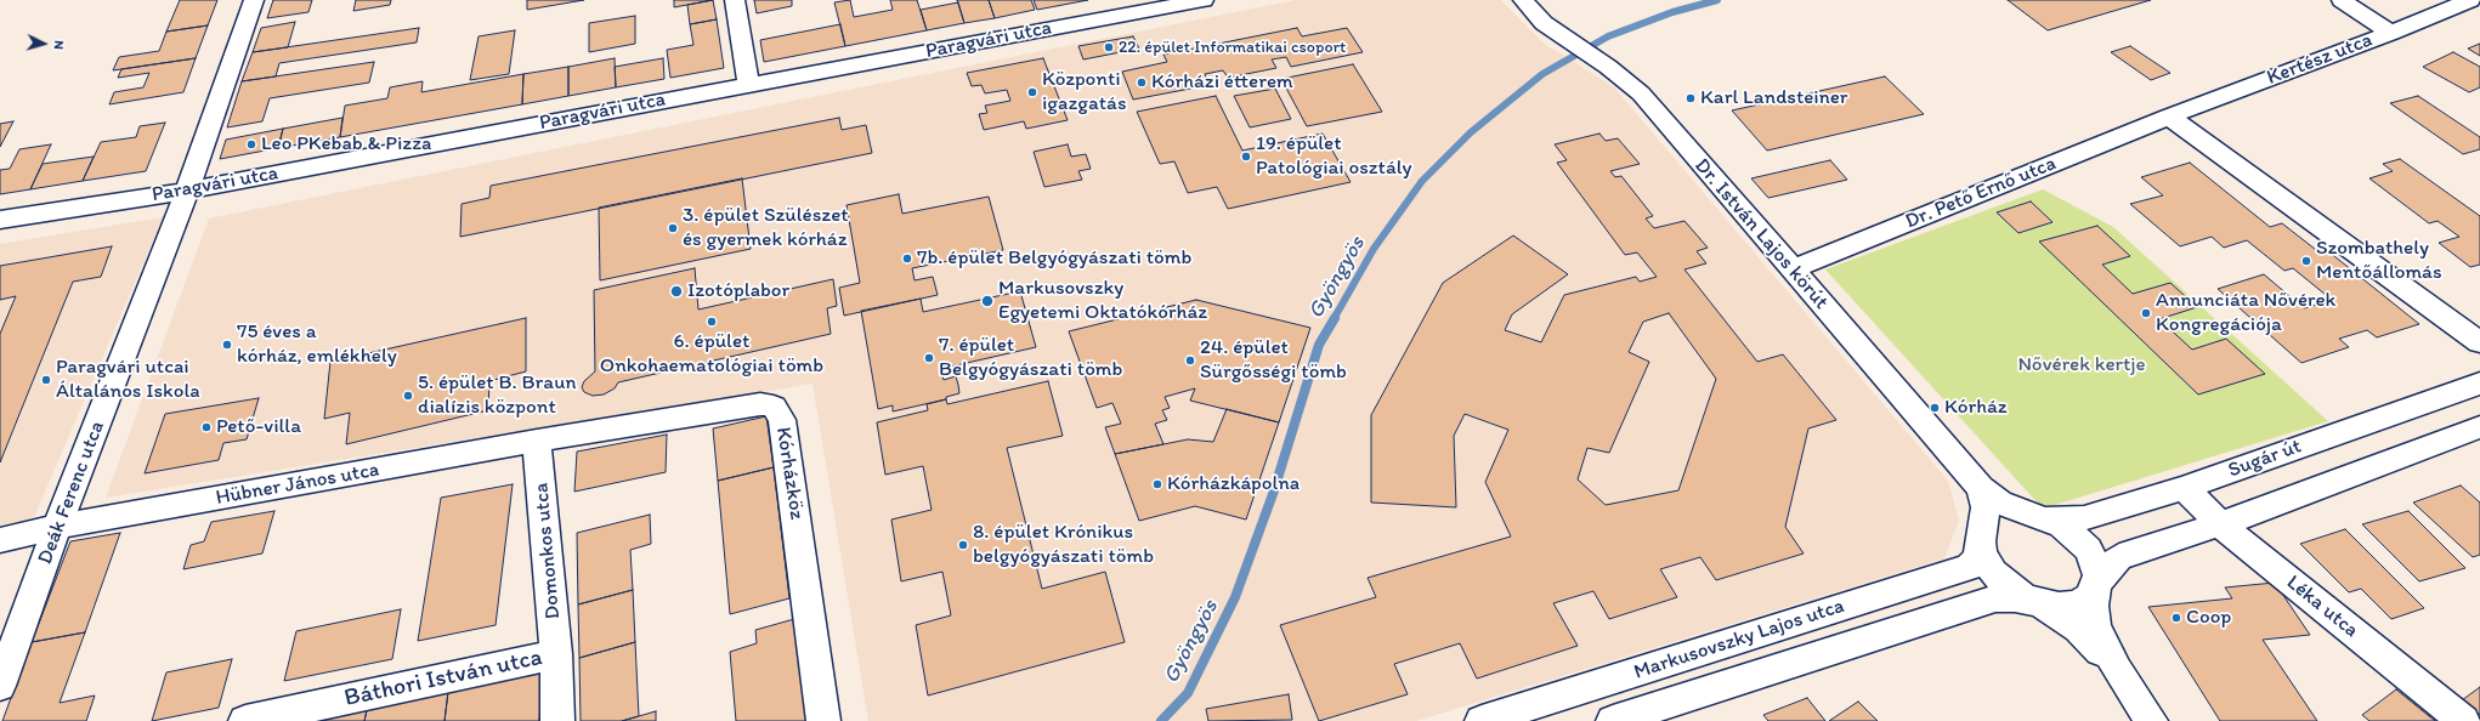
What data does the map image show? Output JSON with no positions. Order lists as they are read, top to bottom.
{
  "streets": {
    "street": [
      "Paragvári utca",
      "Kertész utca",
      "Dr. Pető Ernő utca",
      "Dr. István Lajos körút",
      "Sugár út",
      "Kórházköz",
      "Hübner János utca",
      "Deák Ferenc utca",
      "Domonkos utca",
      "Léka utca",
      "Markusovszky Lajos utca",
      "Báthori István utca"
    ]
  },
  "crossings": [
    ["Paragvári utca", "Deák Ferenc utca"],
    ["Kertész utca", "Dr. Pető Ernő utca"],
    ["Dr. Pető Ernő utca", "Dr. István Lajos körút"],
    ["Dr. István Lajos körút", "Sugár út"],
    ["Dr. István Lajos körút", "Markusovszky Lajos utca"],
    ["Sugár út", "Léka utca"],
    ["Sugár út", "Markusovszky Lajos utca"],
    ["Kórházköz", "Hübner János utca"],
    ["Kórházköz", "Domonkos utca"],
    ["Hübner János utca", "Deák Ferenc utca"],
    ["Hübner János utca", "Domonkos utca"],
    ["Domonkos utca", "Báthori István utca"]
  ],
  "water": ["Gyöngyös"],
  "parks": ["Nővérek kertje"],
  "places": [
    "22. épület Informatikai csoport",
    "Kórházi étterem",
    "Központi igazgatás",
    "Karl Landsteiner",
    "Leo PKebab & Pizza",
    "19. épület Patológiai osztály",
    "3. épület Szülészet és gyermek kórház",
    "7b. épület Belgyógyászati tömb",
    "Szombathely Mentőállomás",
    "Izotóplabor",
    "Markusovszky Egyetemi Oktatókórház",
    "Annunciáta Nővérek Kongregációja",
    "6. épület Onkohaematológiai tömb",
    "75 éves a kórház, emlékhely",
    "7. épület Belgyógyászati tömb",
    "24. épület Sürgősségi tömb",
    "Paragvári utcai Általános Iskola",
    "5. épület B. Braun dialízis központ",
    "Kórház",
    "Pető-villa",
    "Kórházkápolna",
    "8. épület Krónikus belgyógyászati tömb",
    "Coop"
  ],
  "north": "right"
}
